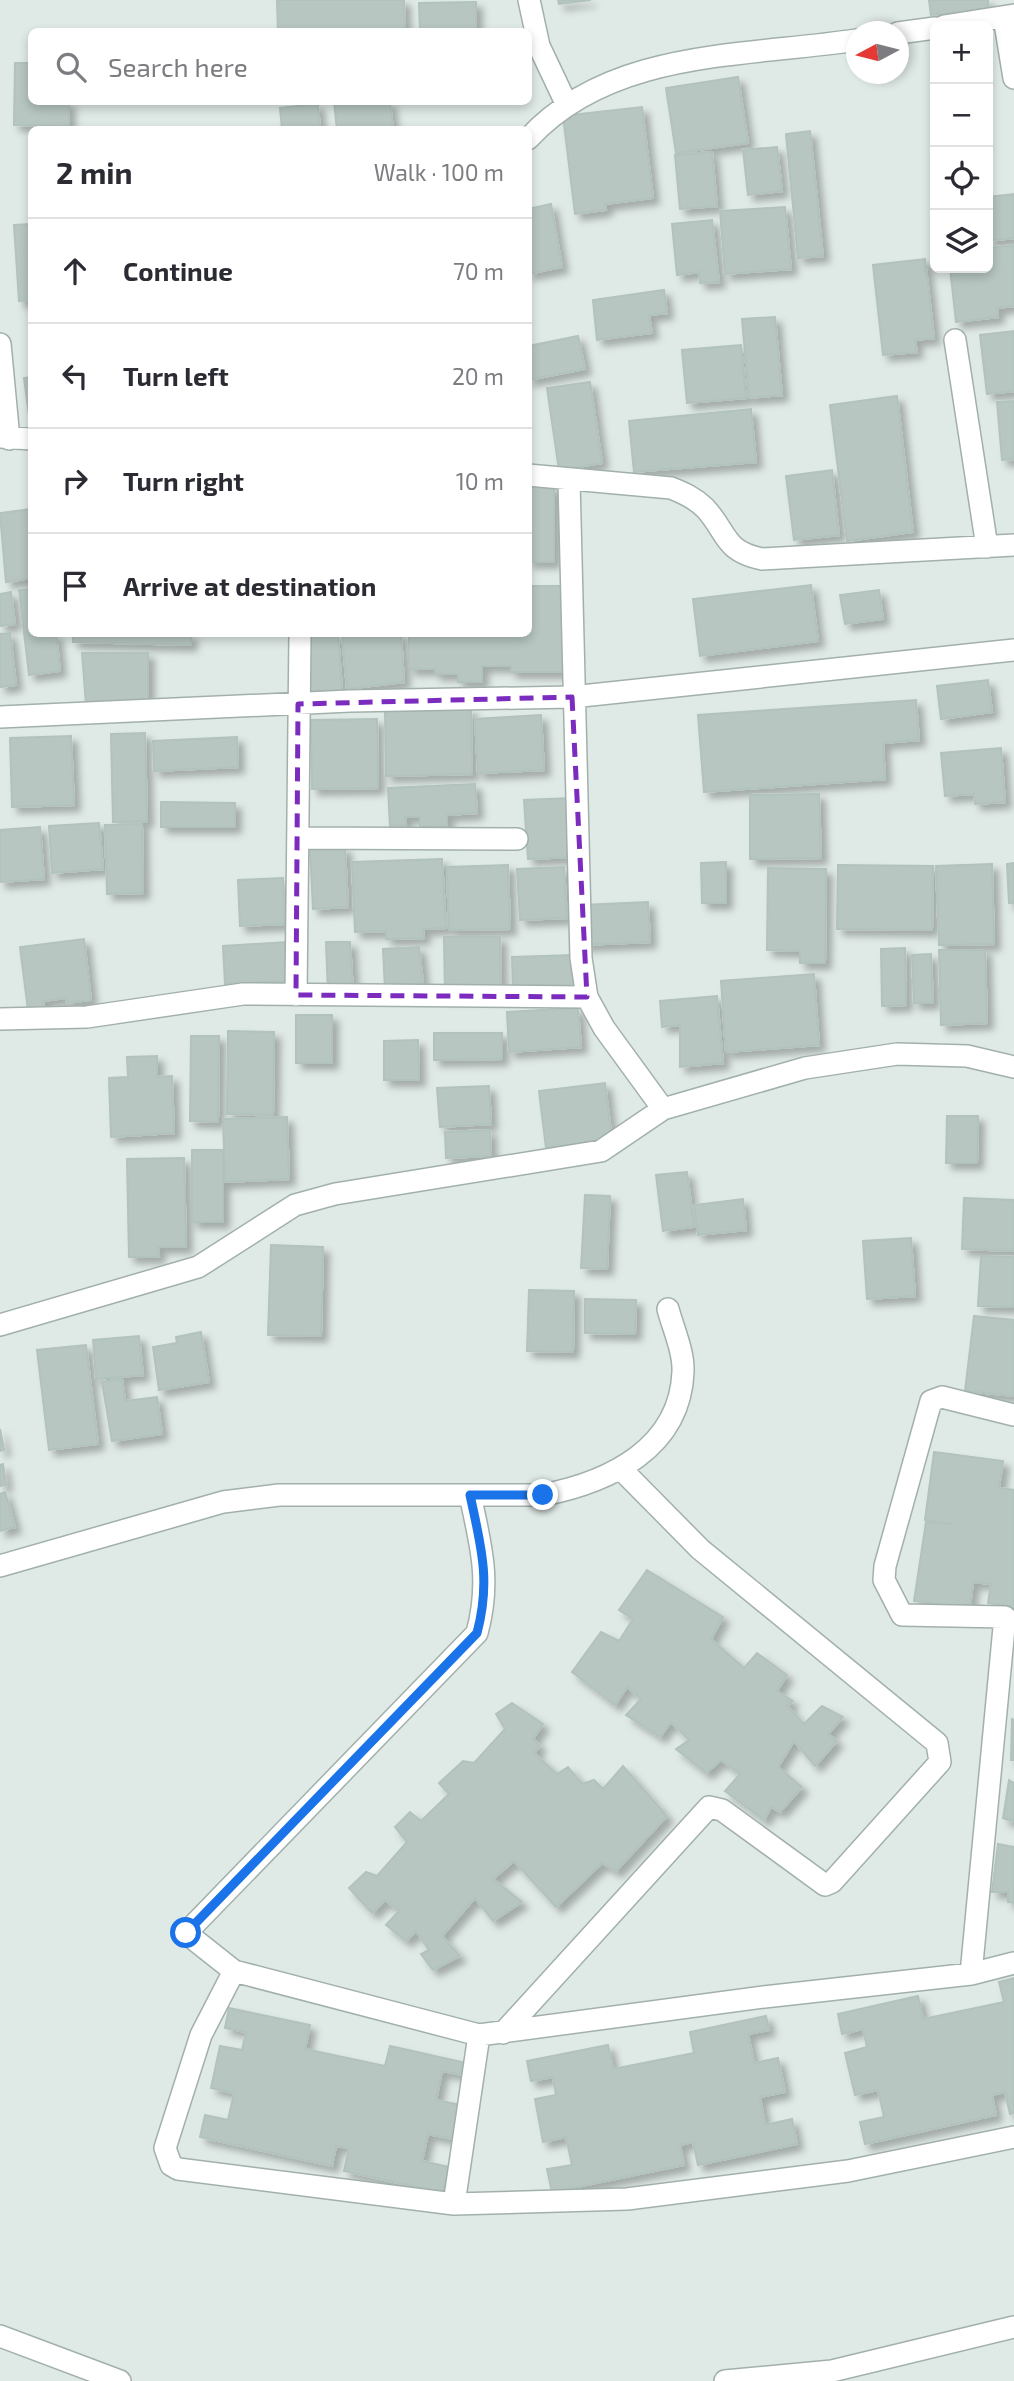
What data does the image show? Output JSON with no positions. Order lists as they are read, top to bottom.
{
  "north": "left",
  "page": {
    "map_buttons": ["+", "−"],
    "search": "Search here",
    "heading": ["2 min", "Walk · 100 m"],
    "list": [
      ["Continue", "70 m"],
      ["Turn left", "20 m"],
      ["Turn right", "10 m"],
      "Arrive at destination"
    ]
  }
}
